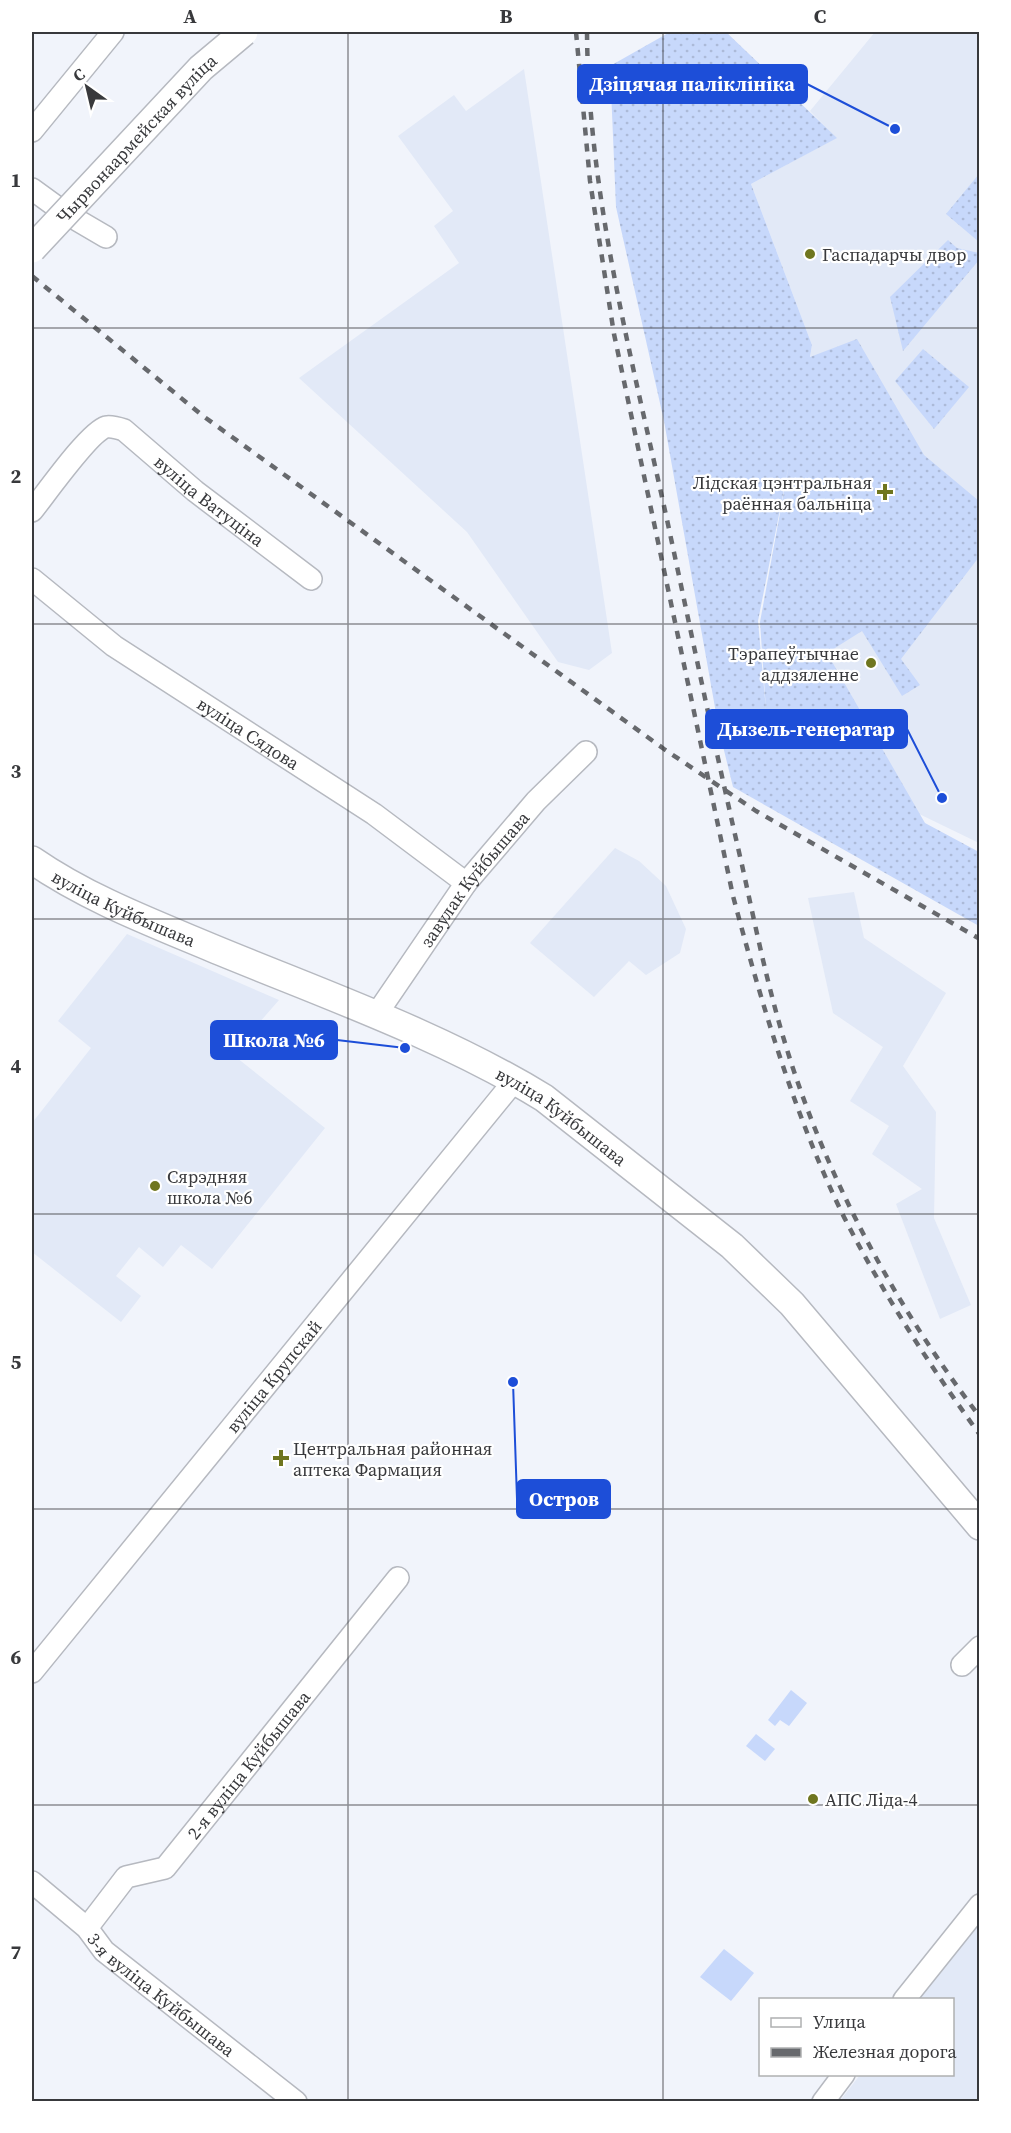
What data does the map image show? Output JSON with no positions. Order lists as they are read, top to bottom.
{
  "streets": {
    "main road": ["Чырвонаармейская вуліца", "вуліца Куйбышава"],
    "street": [
      "вуліца Ватуціна",
      "вуліца Сядова",
      "завулак Куйбышава",
      "вуліца Крупскай",
      "2-я вуліца Куйбышава",
      "3-я вуліца Куйбышава"
    ]
  },
  "crossings": [
    ["вуліца Сядова", "завулак Куйбышава"],
    ["завулак Куйбышава", "вуліца Куйбышава"],
    ["вуліца Куйбышава", "вуліца Крупскай"],
    ["2-я вуліца Куйбышава", "3-я вуліца Куйбышава"]
  ],
  "places": {
    "other": [
      "Дзіцячая паліклініка",
      "Гаспадарчы двор",
      "Тэрапеўтычнае аддзяленне",
      "Дызель-генератар",
      "Школа №6",
      "Сярэдняя школа №6",
      "Остров",
      "АПС Ліда-4"
    ],
    "health": ["Лідская цэнтральная раённая бальніца", "Центральная районная аптека Фармация"]
  },
  "legend": ["Улица", "Железная дорога"],
  "north": "top left",
  "grid": {
    "columns": ["A", "B", "C"],
    "rows": [
      "1",
      "2",
      "3",
      "4",
      "5",
      "6",
      "7"
    ]
  }
}
